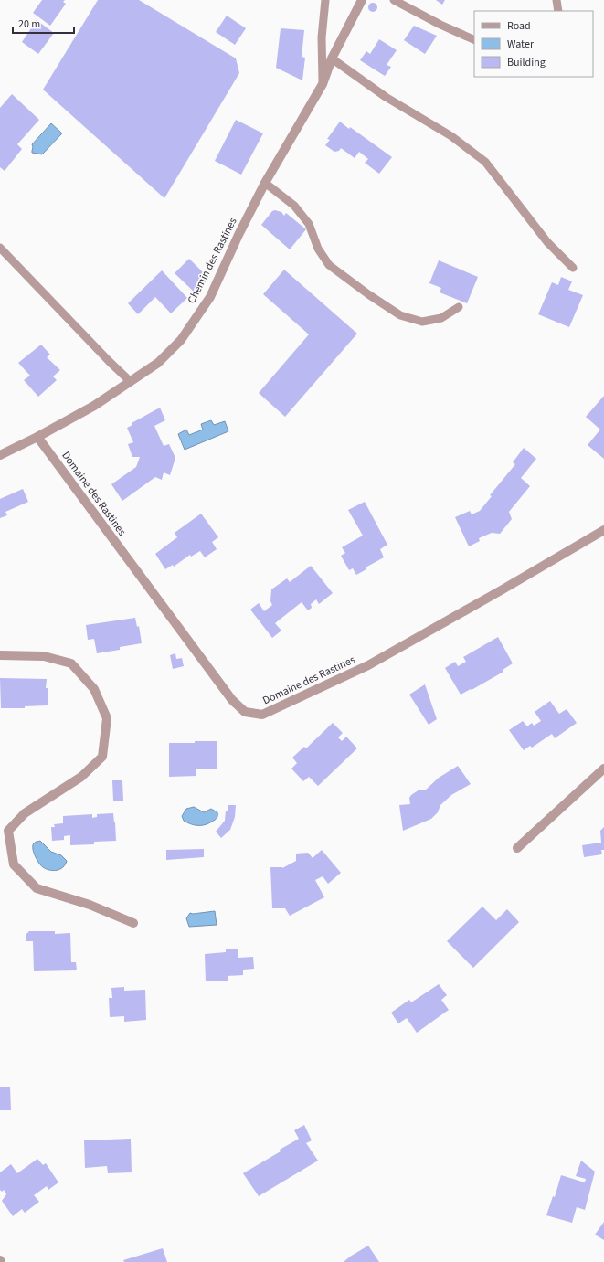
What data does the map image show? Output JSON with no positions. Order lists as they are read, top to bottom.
{
  "streets": {
    "street": ["Chemin des Rastines", "Domaine des Rastines"]
  },
  "crossings": [
    ["Chemin des Rastines", "Domaine des Rastines"]
  ],
  "legend": ["Road", "Water", "Building"],
  "scale_bar": "20 m"
}
